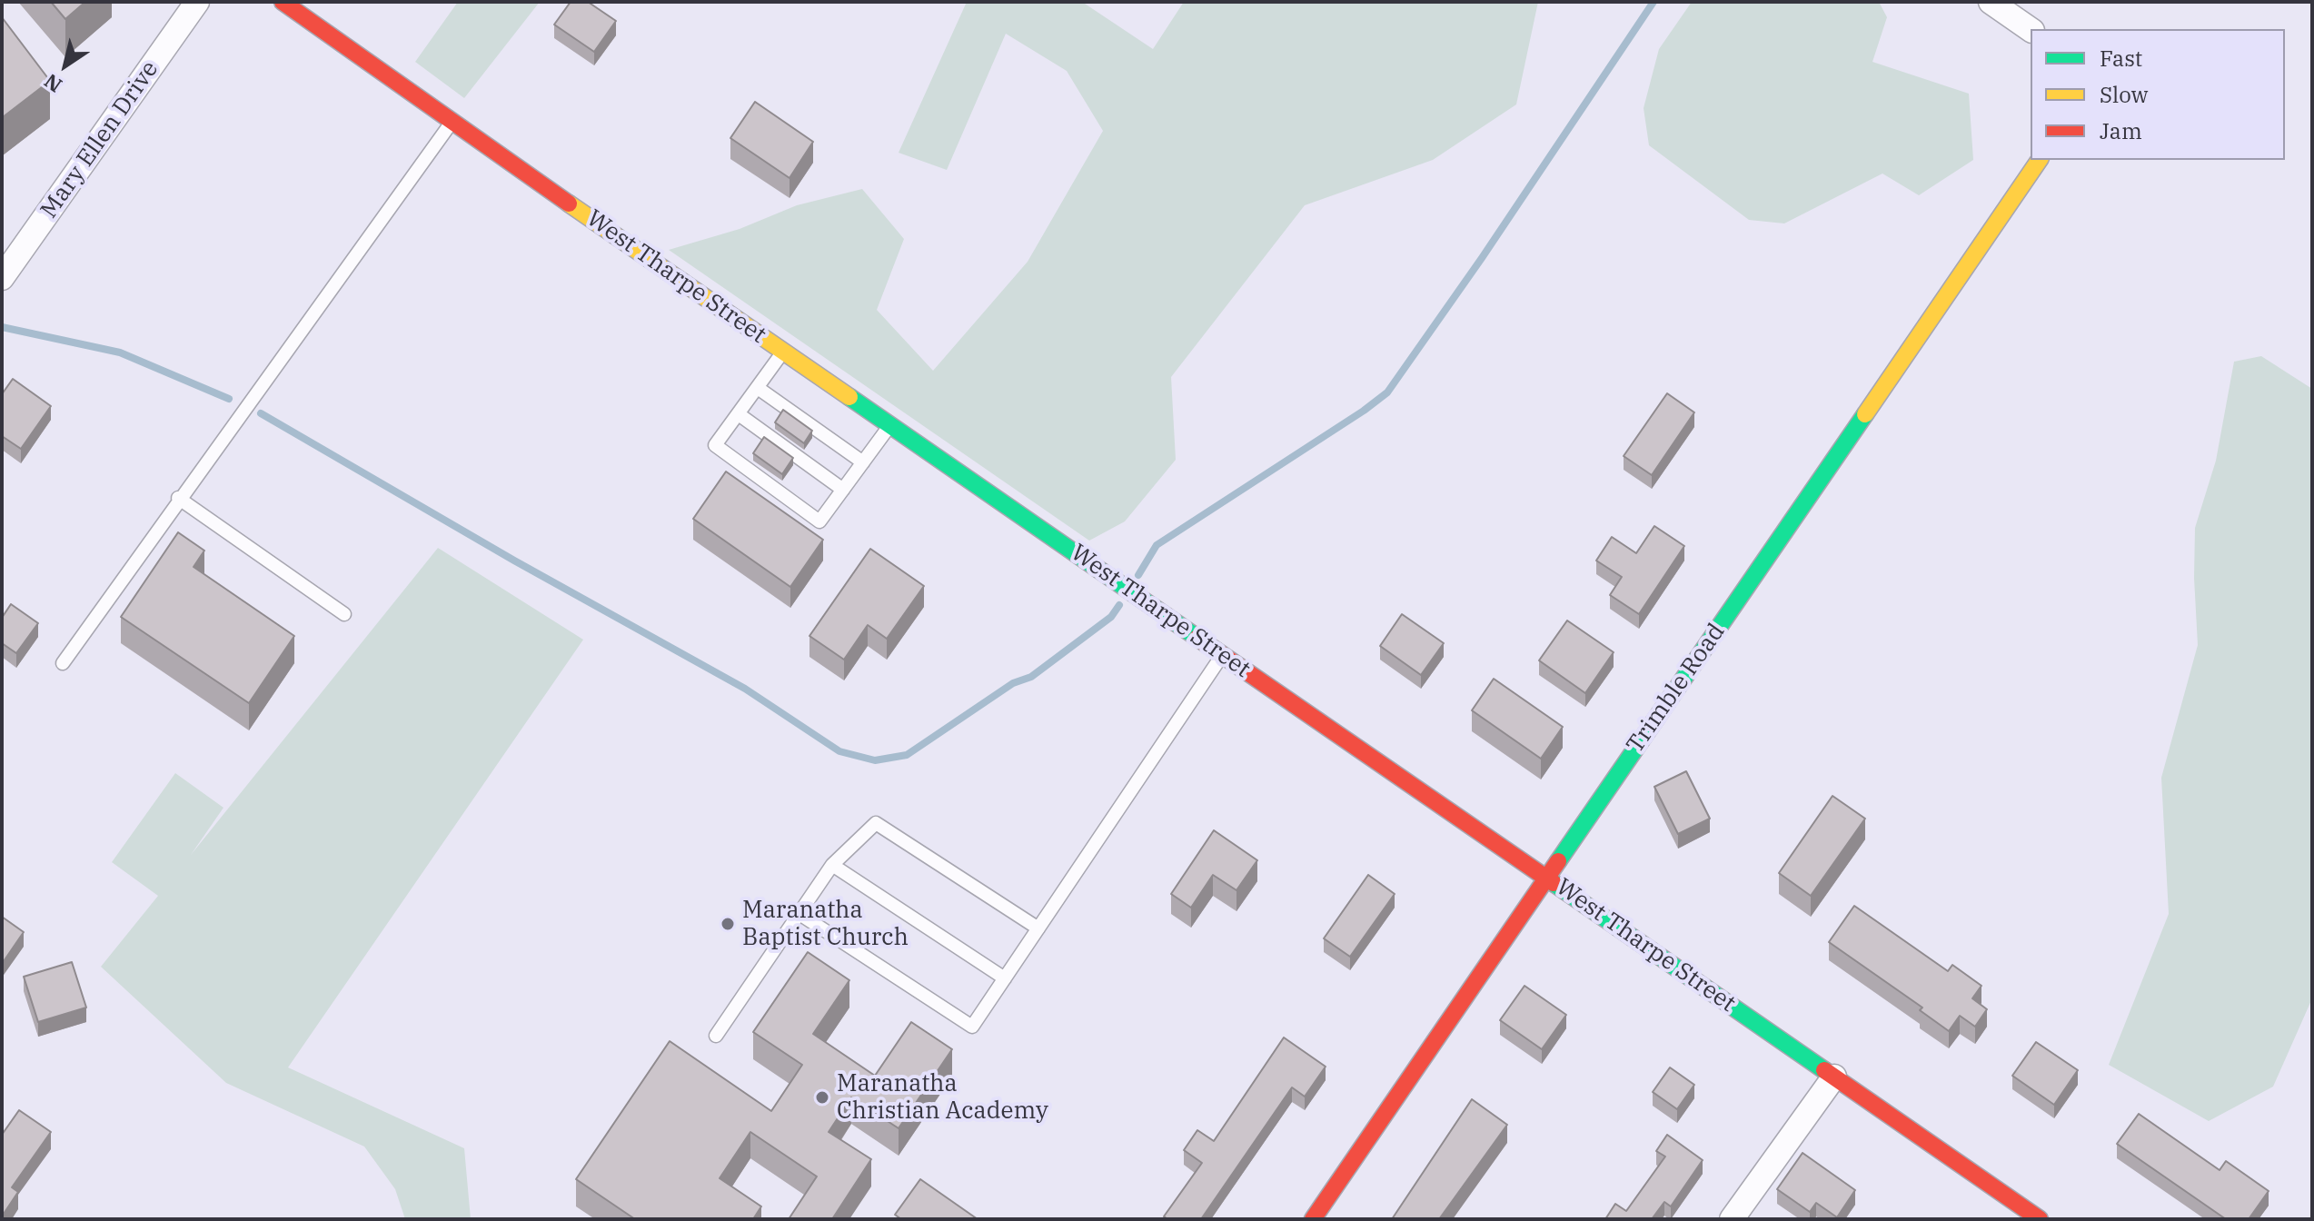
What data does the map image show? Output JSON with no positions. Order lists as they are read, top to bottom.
{
  "streets": {
    "main road": ["West Tharpe Street", "Trimble Road"],
    "street": ["Mary Ellen Drive"]
  },
  "crossings": [
    ["West Tharpe Street", "Trimble Road"]
  ],
  "places": ["Maranatha Baptist Church", "Maranatha Christian Academy"],
  "legend": ["Fast", "Slow", "Jam"],
  "north": "bottom left"
}
